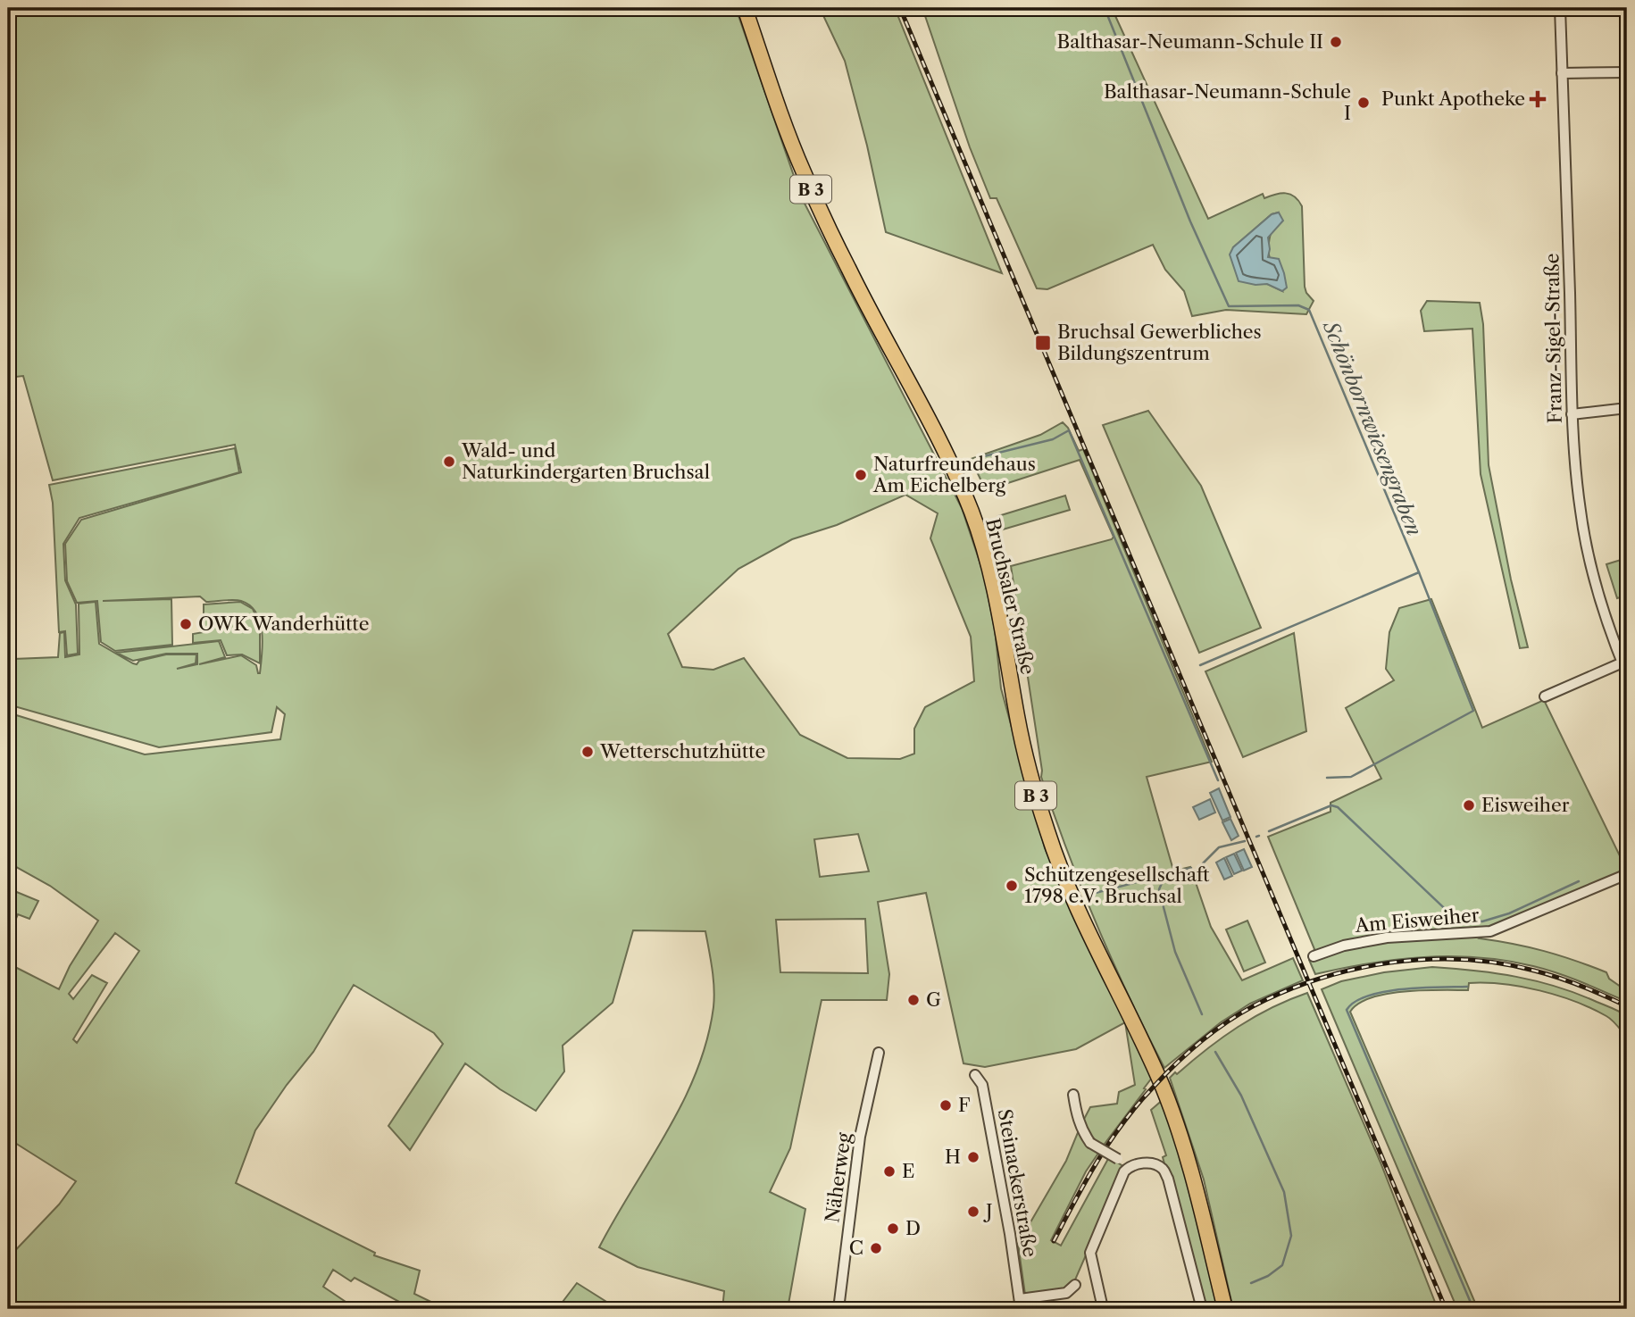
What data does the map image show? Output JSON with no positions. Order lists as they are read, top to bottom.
{
  "streets": {
    "main road": ["B 3", "Bruchsaler Straße"],
    "street": [
      "Franz-Sigel-Straße",
      "Am Eisweiher",
      "Näherweg",
      "Steinackerstraße"
    ]
  },
  "water": ["Schönbornwiesengraben"],
  "places": {
    "other": [
      "Balthasar-Neumann-Schule II",
      "Balthasar-Neumann-Schule I",
      "Wald- und Naturkindergarten Bruchsal",
      "Naturfreundehaus Am Eichelberg",
      "OWK Wanderhütte",
      "Wetterschutzhütte",
      "Eisweiher",
      "Schützengesellschaft 1798 e.V. Bruchsal",
      "G",
      "F",
      "H",
      "E",
      "J",
      "D",
      "C"
    ],
    "health": ["Punkt Apotheke"],
    "transit": ["Bruchsal Gewerbliches Bildungszentrum"]
  }
}
